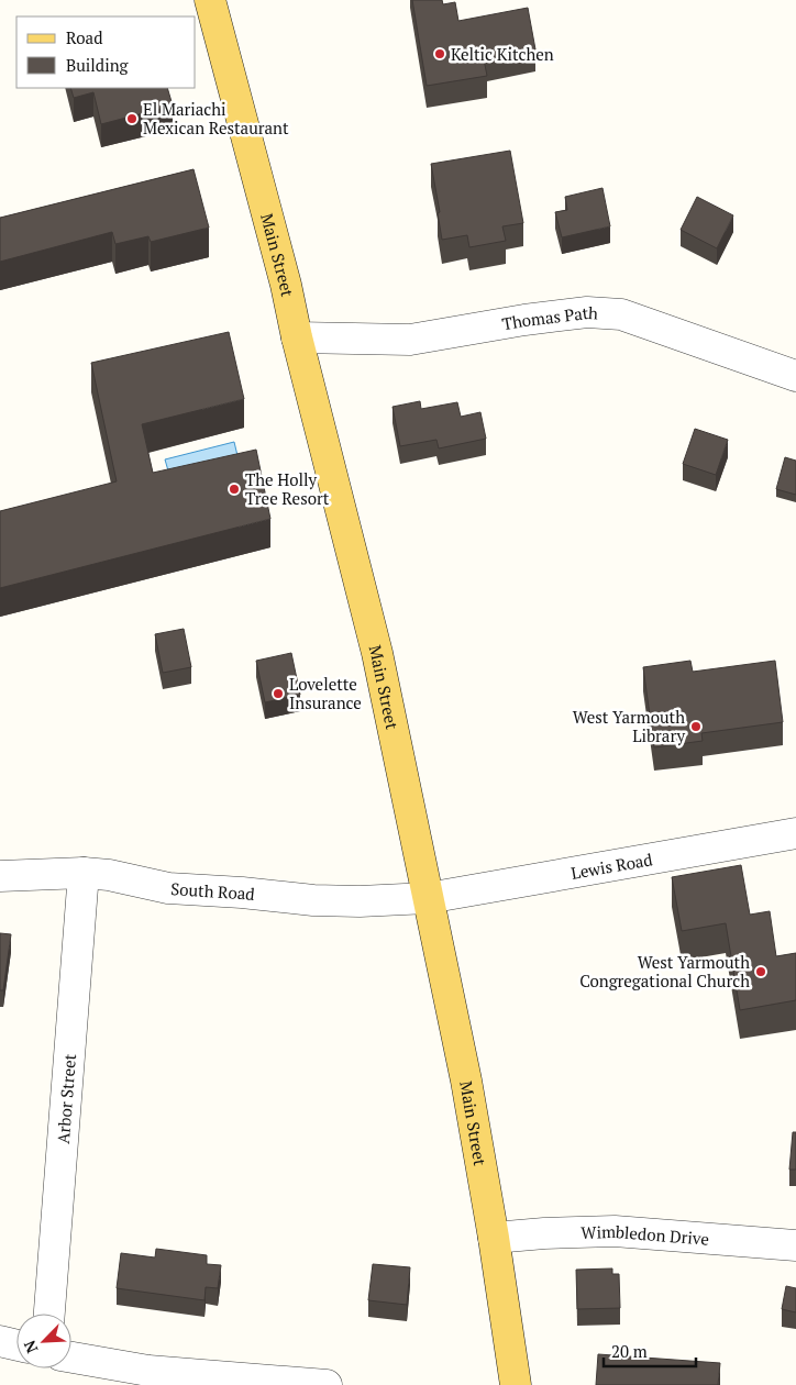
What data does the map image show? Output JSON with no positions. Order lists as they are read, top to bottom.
{
  "streets": {
    "main road": ["Main Street"],
    "street": [
      "Thomas Path",
      "Lewis Road",
      "South Road",
      "Arbor Street",
      "Wimbledon Drive"
    ]
  },
  "crossings": [
    ["Main Street", "Thomas Path"],
    ["Main Street", "Lewis Road"],
    ["Main Street", "South Road"],
    ["Main Street", "Wimbledon Drive"],
    ["Lewis Road", "South Road"],
    ["South Road", "Arbor Street"]
  ],
  "places": [
    "Keltic Kitchen",
    "El Mariachi Mexican Restaurant",
    "The Holly Tree Resort",
    "Lovelette Insurance",
    "West Yarmouth Library",
    "West Yarmouth Congregational Church"
  ],
  "legend": ["Road", "Building"],
  "scale_bar": "20 m",
  "north": "bottom left"
}
